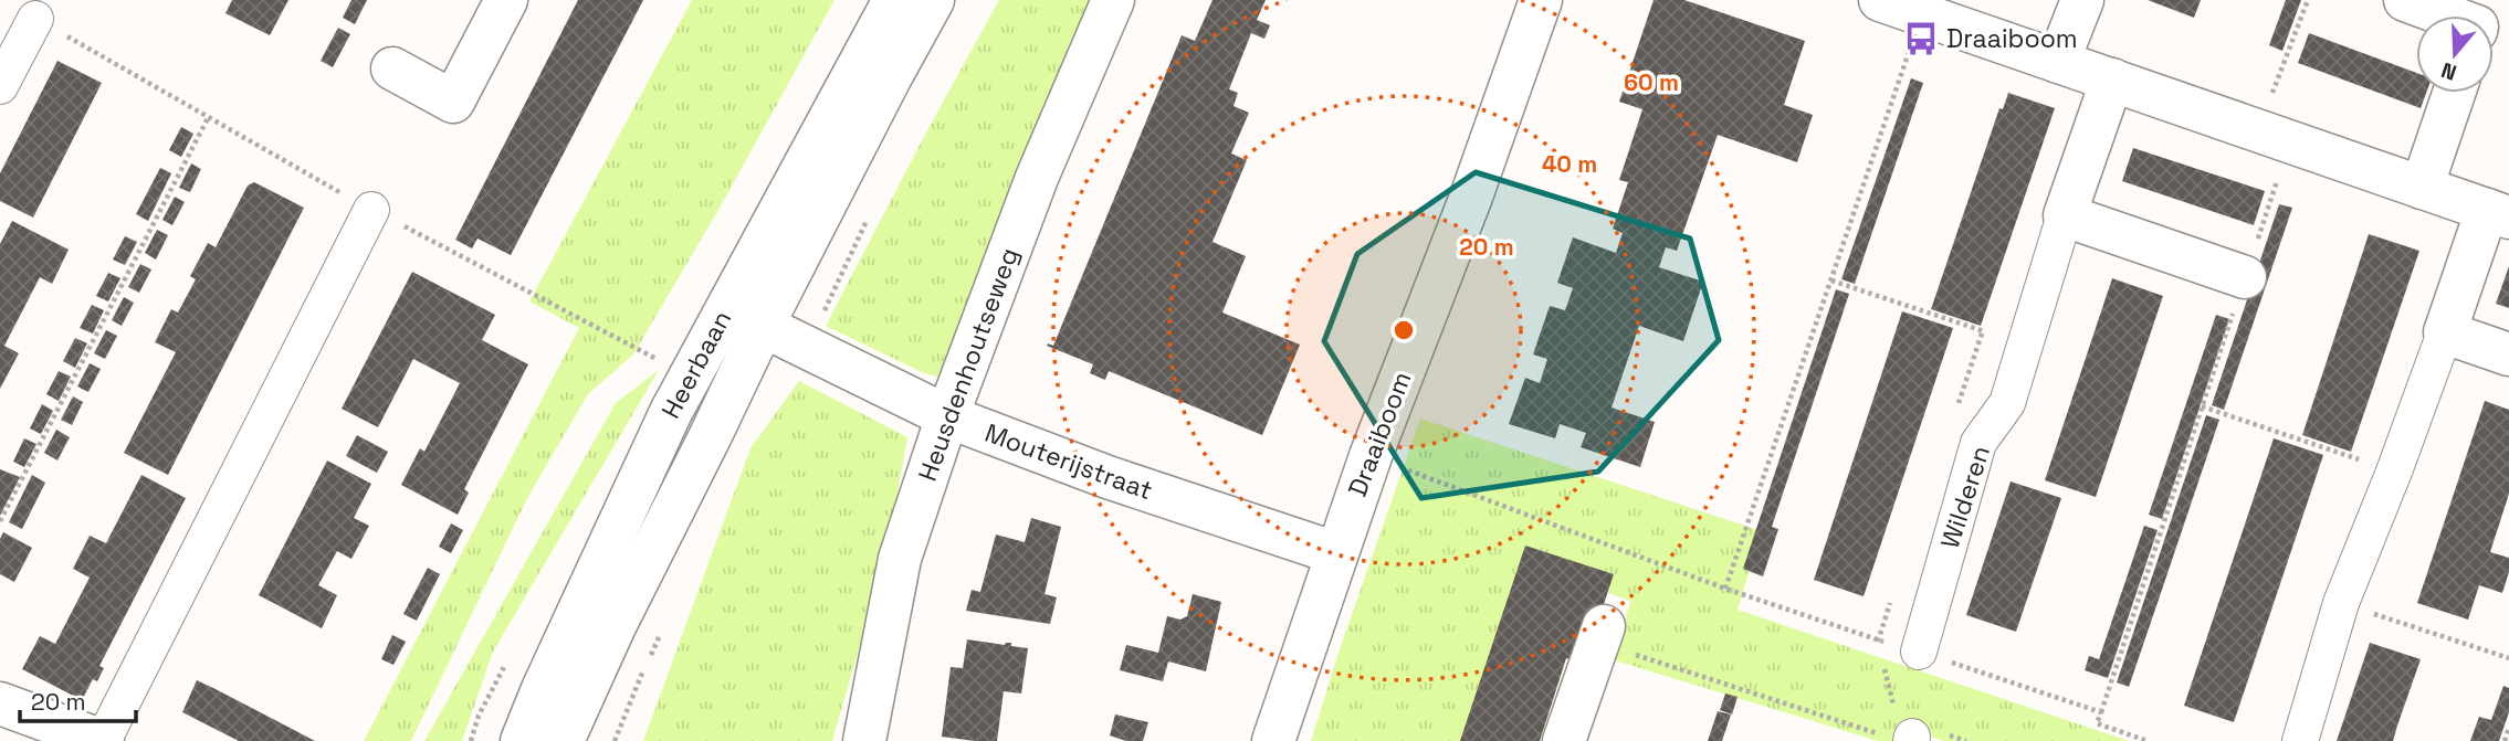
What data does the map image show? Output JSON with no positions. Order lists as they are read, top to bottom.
{
  "streets": {
    "street": [
      "Heerbaan",
      "Heusdenhoutseweg",
      "Draaiboom",
      "Mouterijstraat",
      "Wilderen"
    ]
  },
  "crossings": [
    ["Heerbaan", "Mouterijstraat"],
    ["Heusdenhoutseweg", "Mouterijstraat"],
    ["Draaiboom", "Mouterijstraat"]
  ],
  "places": {
    "bus stop": ["Draaiboom"]
  },
  "scale_bar": "20 m",
  "north": "bottom",
  "rings": ["60 m", "40 m", "20 m"]
}
